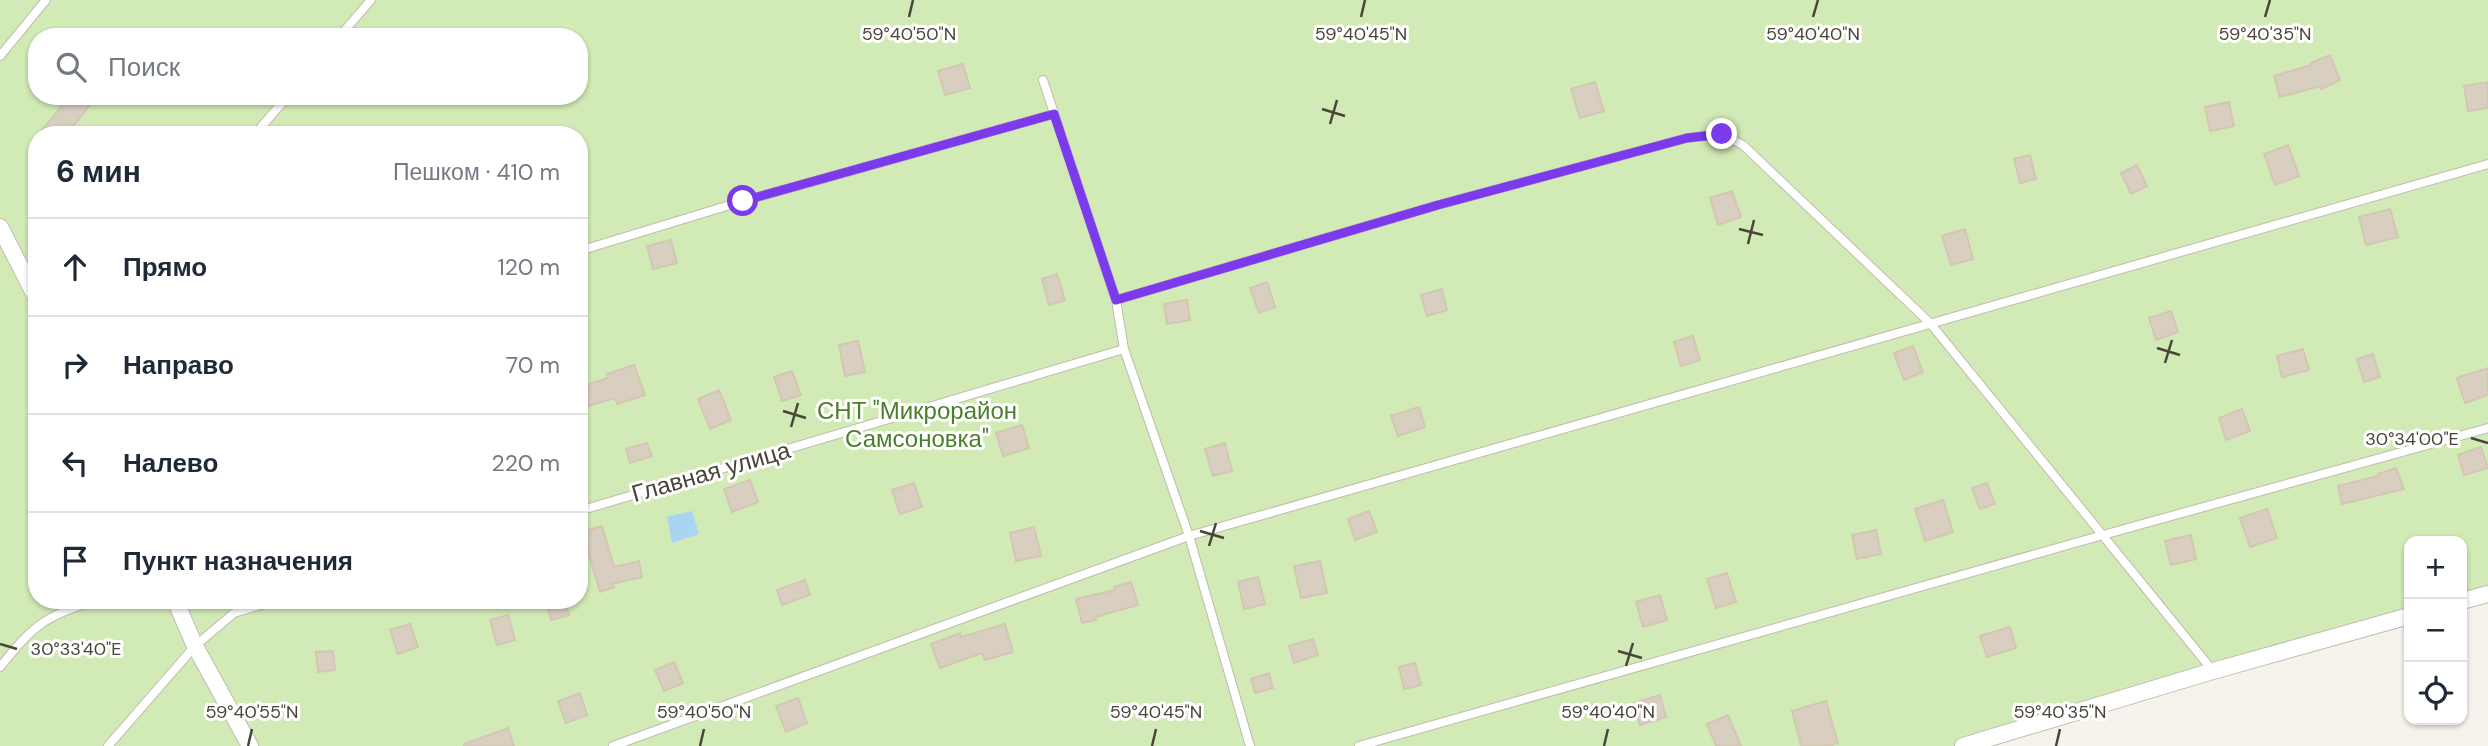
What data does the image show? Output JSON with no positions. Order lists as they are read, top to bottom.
{
  "streets": {
    "lane": ["Главная улица"]
  },
  "parks": ["СНТ \"Микрорайон Самсоновка\""],
  "page": {
    "search": "Поиск",
    "heading": ["6 мин", "Пешком · 410 m"],
    "list": [
      ["Прямо", "120 m"],
      ["Направо", "70 m"],
      ["Налево", "220 m"],
      "Пункт назначения"
    ],
    "map_buttons": ["+", "−"]
  },
  "coordinates": [
    "59°40'50\"N",
    "59°40'45\"N",
    "59°40'40\"N",
    "59°40'35\"N",
    "30°34'00\"E",
    "30°33'40\"E",
    "59°40'55\"N"
  ]
}
